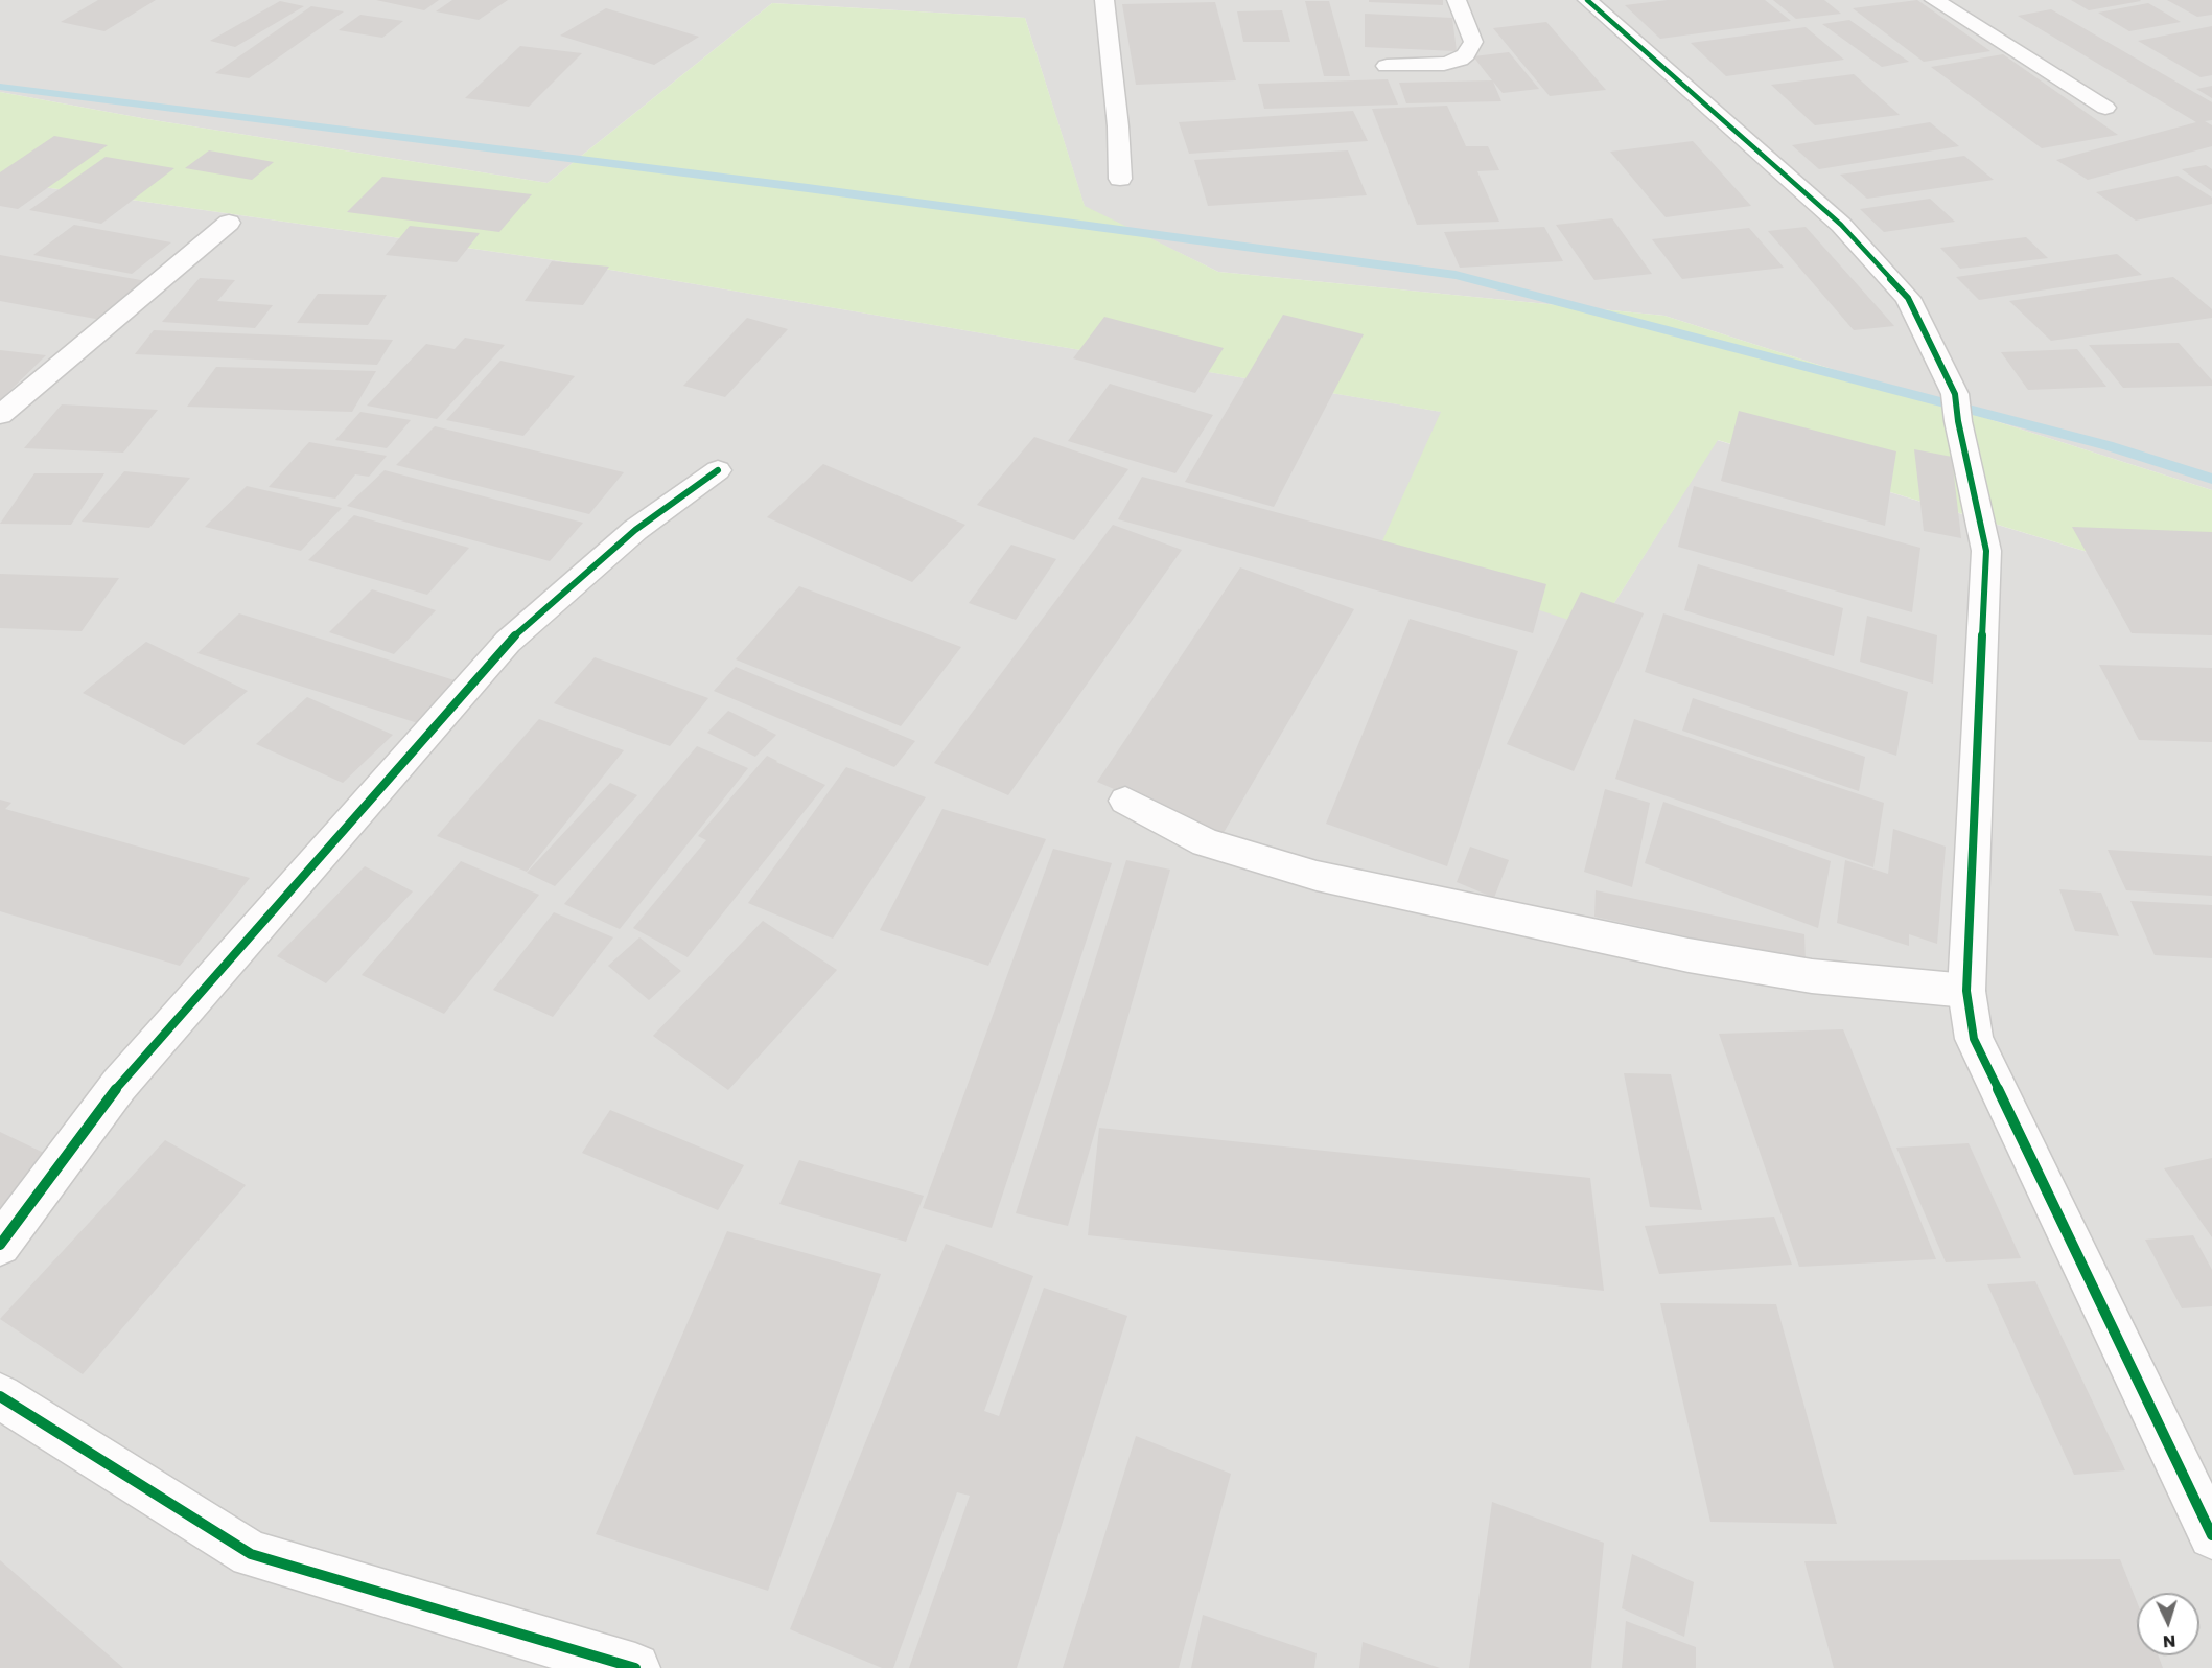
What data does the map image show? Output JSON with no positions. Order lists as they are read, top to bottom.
{
  "north": "bottom"
}
